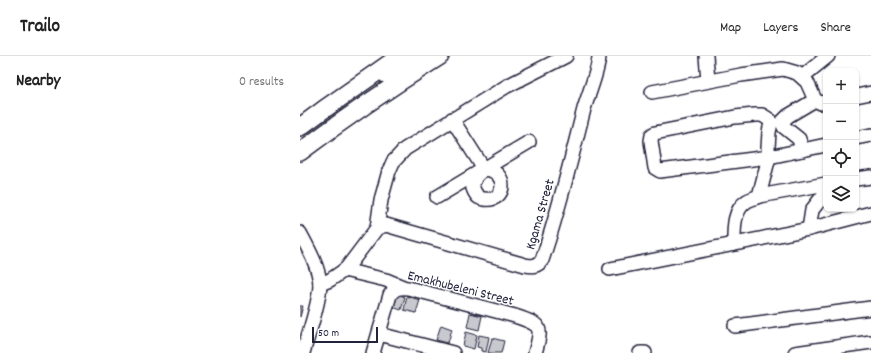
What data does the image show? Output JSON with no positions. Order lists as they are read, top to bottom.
{
  "streets": {
    "street": ["Kgama Street", "Emakhubeleni Street"]
  },
  "scale_bar": "50 m",
  "page": {
    "header": "Trailo",
    "nav": ["Map", "Layers", "Share"],
    "heading": ["Nearby", "0 results"],
    "map_buttons": ["+", "−"],
    "scale": "50 m"
  }
}
